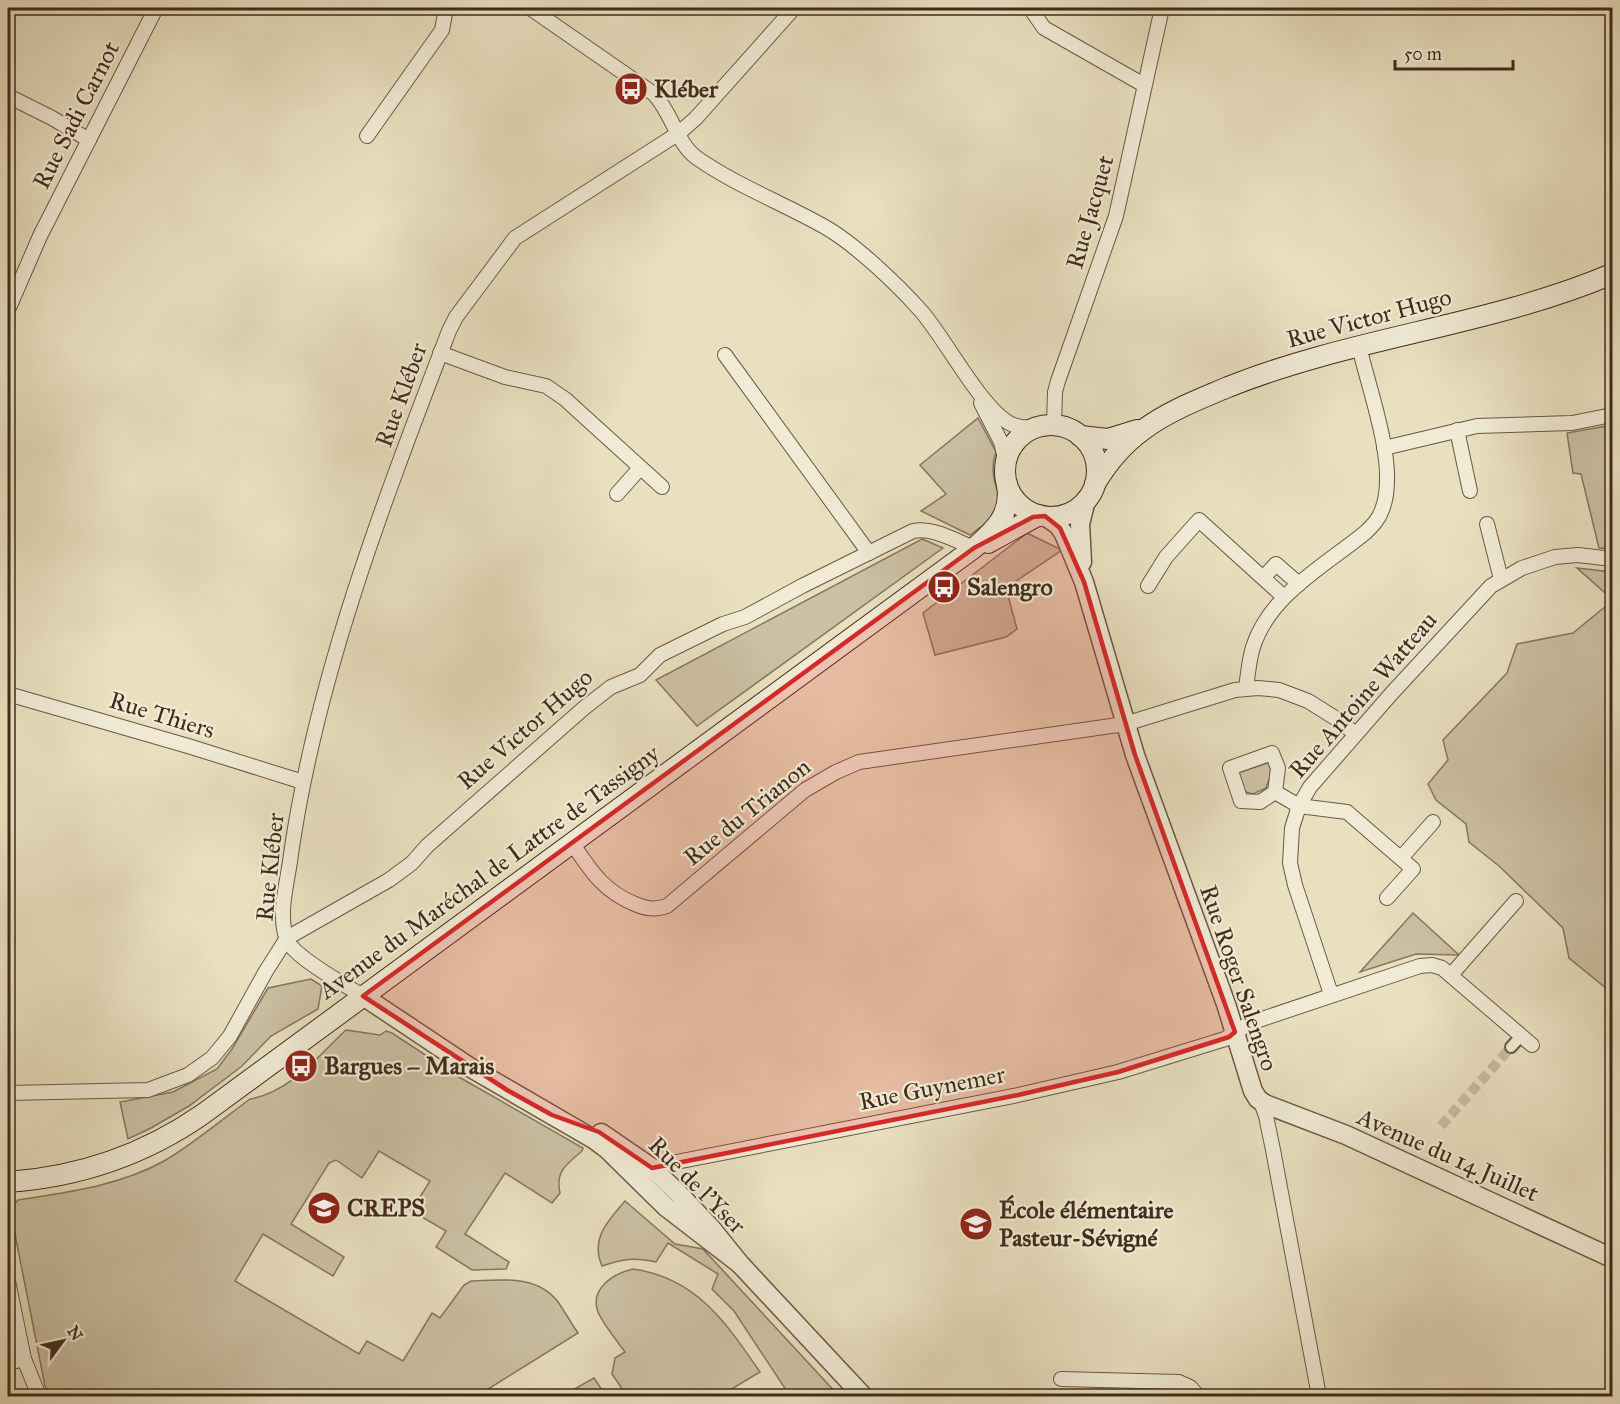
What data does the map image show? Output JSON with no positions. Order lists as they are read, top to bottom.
{
  "streets": {
    "main road": ["Rue Victor Hugo", "Avenue du Maréchal de Lattre de Tassigny"],
    "street": [
      "Rue Sadi Carnot",
      "Rue Jacquet",
      "Rue Kléber",
      "Rue Antoine Watteau",
      "Rue Thiers",
      "Rue du Trianon",
      "Rue Roger Salengro",
      "Rue Guynemer",
      "Avenue du 14 Juillet",
      "Rue de l'Yser"
    ]
  },
  "crossings": [
    ["Rue Jacquet", "Rue Victor Hugo"],
    ["Rue Jacquet", "Avenue du Maréchal de Lattre de Tassigny"],
    ["Rue Jacquet", "Rue Roger Salengro"],
    ["Rue Victor Hugo", "Rue Kléber"],
    ["Rue Victor Hugo", "Avenue du Maréchal de Lattre de Tassigny"],
    ["Rue Victor Hugo", "Rue Roger Salengro"],
    ["Rue Victor Hugo", "Rue de l'Yser"],
    ["Rue Kléber", "Rue Thiers"],
    ["Rue Kléber", "Rue de l'Yser"],
    ["Rue Antoine Watteau", "Rue Guynemer"],
    ["Rue du Trianon", "Avenue du Maréchal de Lattre de Tassigny"],
    ["Rue du Trianon", "Rue Roger Salengro"],
    ["Avenue du Maréchal de Lattre de Tassigny", "Rue Roger Salengro"],
    ["Avenue du Maréchal de Lattre de Tassigny", "Rue de l'Yser"],
    ["Rue Roger Salengro", "Rue Guynemer"],
    ["Rue Roger Salengro", "Avenue du 14 Juillet"],
    ["Rue Guynemer", "Rue de l'Yser"]
  ],
  "places": {
    "bus stop": ["Kléber", "Salengro", "Bargues – Marais"],
    "school or university": ["CREPS", "École élémentaire Pasteur-Sévigné"]
  },
  "scale_bar": "50 m",
  "north": "top right"
}
